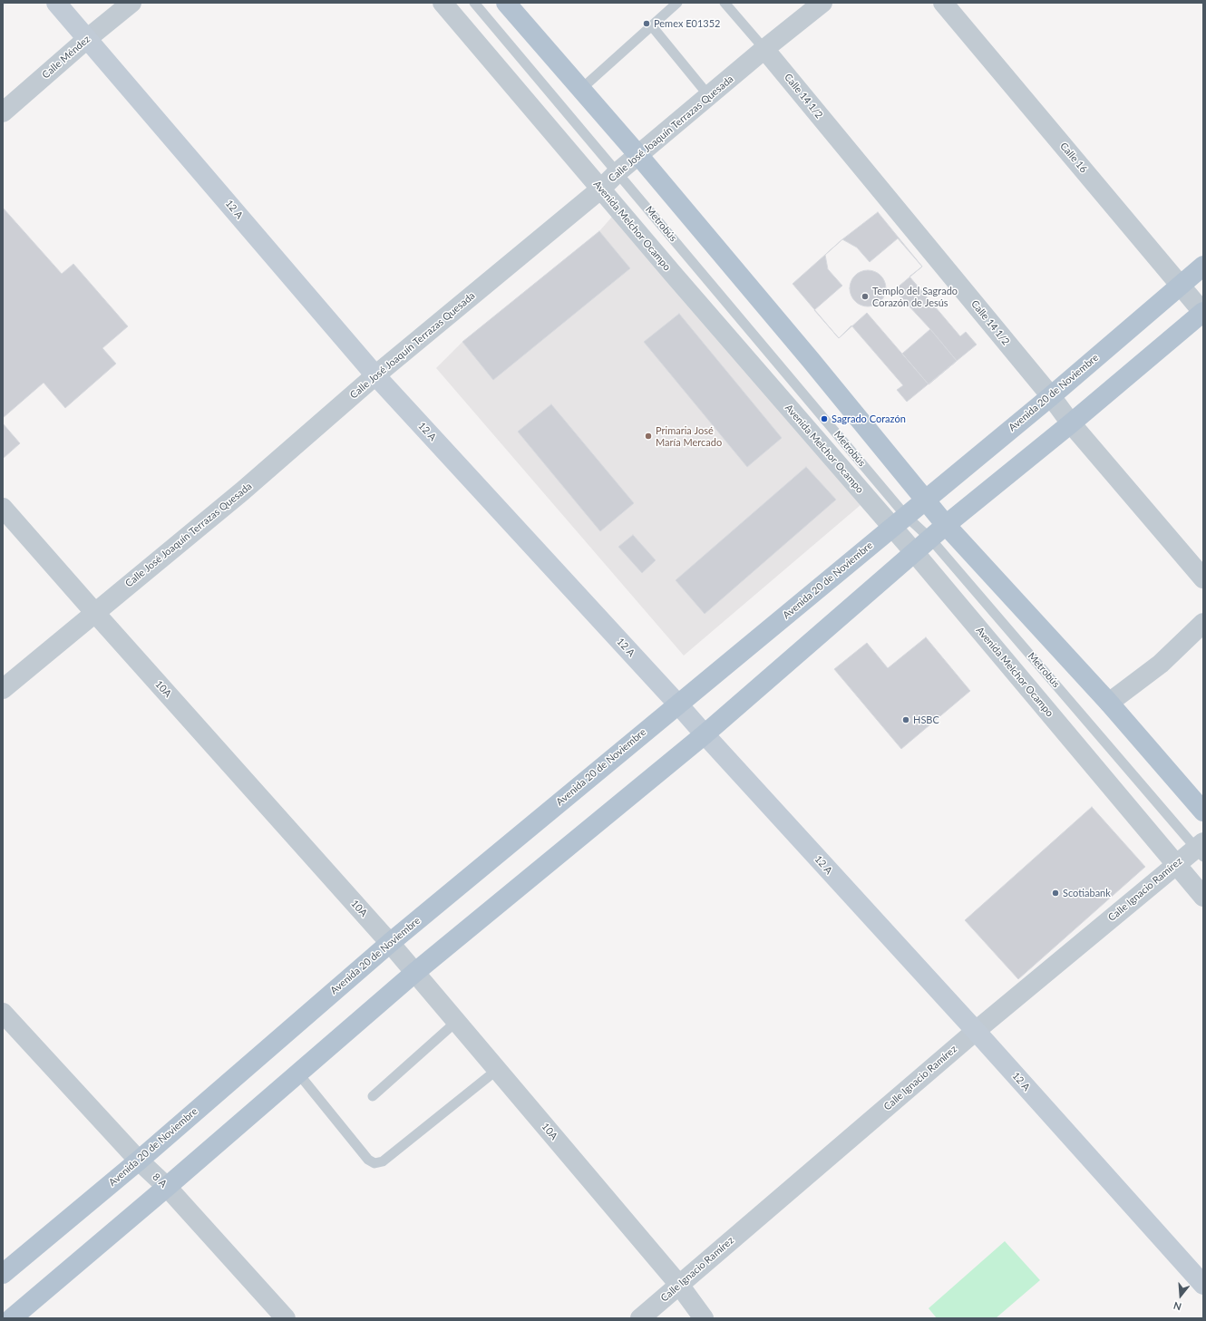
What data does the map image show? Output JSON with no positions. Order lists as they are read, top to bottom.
{
  "streets": {
    "main road": ["12 A", "Avenida 20 de Noviembre"],
    "street": [
      "Calle Méndez",
      "Calle 14 1/2",
      "Calle José Joaquín Terrazas Quesada",
      "Calle 16",
      "Avenida Melchor Ocampo",
      "10A",
      "Calle Ignacio Ramírez",
      "8 A"
    ],
    "lane": ["Metrobús"]
  },
  "crossings": [
    ["Calle Méndez", "12 A"],
    ["Calle 14 1/2", "Calle José Joaquín Terrazas Quesada"],
    ["Calle 14 1/2", "Avenida 20 de Noviembre"],
    ["Calle José Joaquín Terrazas Quesada", "12 A"],
    ["Calle José Joaquín Terrazas Quesada", "Metrobús"],
    ["Calle José Joaquín Terrazas Quesada", "Avenida Melchor Ocampo"],
    ["Calle José Joaquín Terrazas Quesada", "10A"],
    ["Calle 16", "Avenida 20 de Noviembre"],
    ["12 A", "Avenida 20 de Noviembre"],
    ["12 A", "Calle Ignacio Ramírez"],
    ["Metrobús", "Avenida Melchor Ocampo"],
    ["Metrobús", "Avenida 20 de Noviembre"],
    ["Metrobús", "Calle Ignacio Ramírez"],
    ["Avenida Melchor Ocampo", "Avenida 20 de Noviembre"],
    ["Avenida Melchor Ocampo", "Calle Ignacio Ramírez"],
    ["Avenida 20 de Noviembre", "10A"],
    ["Avenida 20 de Noviembre", "8 A"],
    ["10A", "Calle Ignacio Ramírez"]
  ],
  "places": [
    "Pemex E01352",
    "Templo del Sagrado Corazón de Jesús",
    "Sagrado Corazón",
    "Primaria José María Mercado",
    "HSBC",
    "Scotiabank"
  ],
  "north": "bottom"
}
